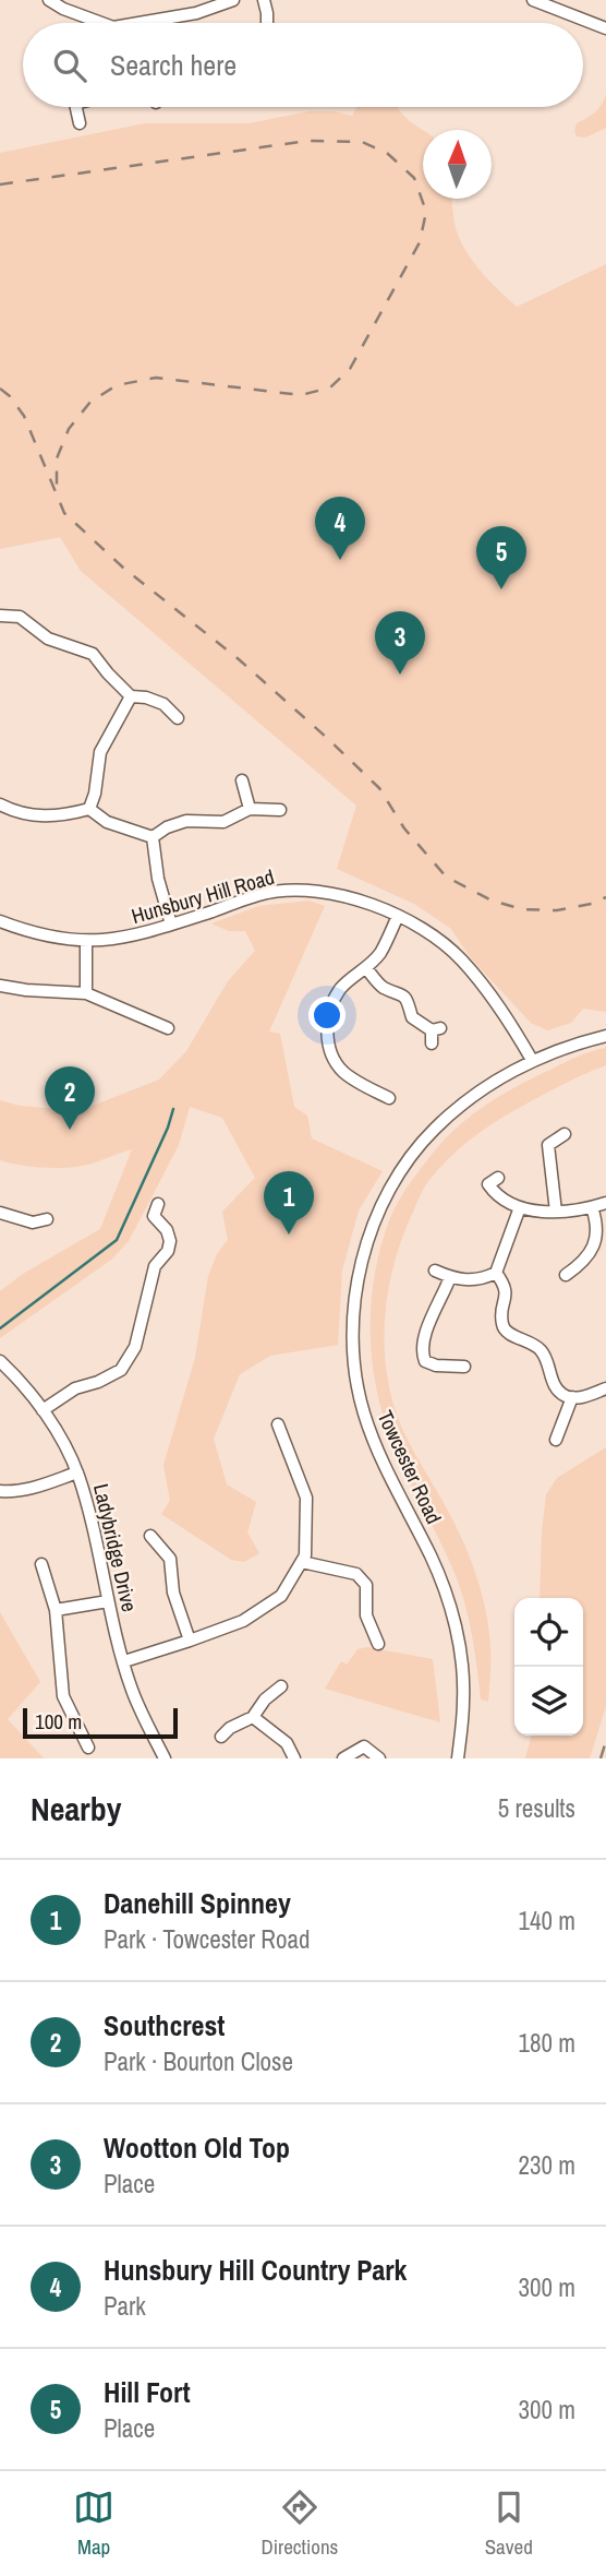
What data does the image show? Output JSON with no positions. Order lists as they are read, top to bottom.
{
  "streets": {
    "street": ["Hunsbury Hill Road", "Towcester Road", "Ladybridge Drive"]
  },
  "crossings": [
    ["Hunsbury Hill Road", "Towcester Road"]
  ],
  "scale_bar": "100 m",
  "north": "top",
  "page": {
    "search": "Search here",
    "pins": [
      "4",
      "5",
      "3",
      "2",
      "1"
    ],
    "scale": "100 m",
    "heading": ["Nearby", "5 results"],
    "list": [
      {
        "mark": "1",
        "name": "Danehill Spinney",
        "note": "Park · Towcester Road",
        "value": "140 m"
      },
      {
        "mark": "2",
        "name": "Southcrest",
        "note": "Park · Bourton Close",
        "value": "180 m"
      },
      {
        "mark": "3",
        "name": "Wootton Old Top",
        "note": "Place",
        "value": "230 m"
      },
      {
        "mark": "4",
        "name": "Hunsbury Hill Country Park",
        "note": "Park",
        "value": "300 m"
      },
      {
        "mark": "5",
        "name": "Hill Fort",
        "note": "Place",
        "value": "300 m"
      }
    ],
    "nav": ["Map", "Directions", "Saved"]
  }
}
